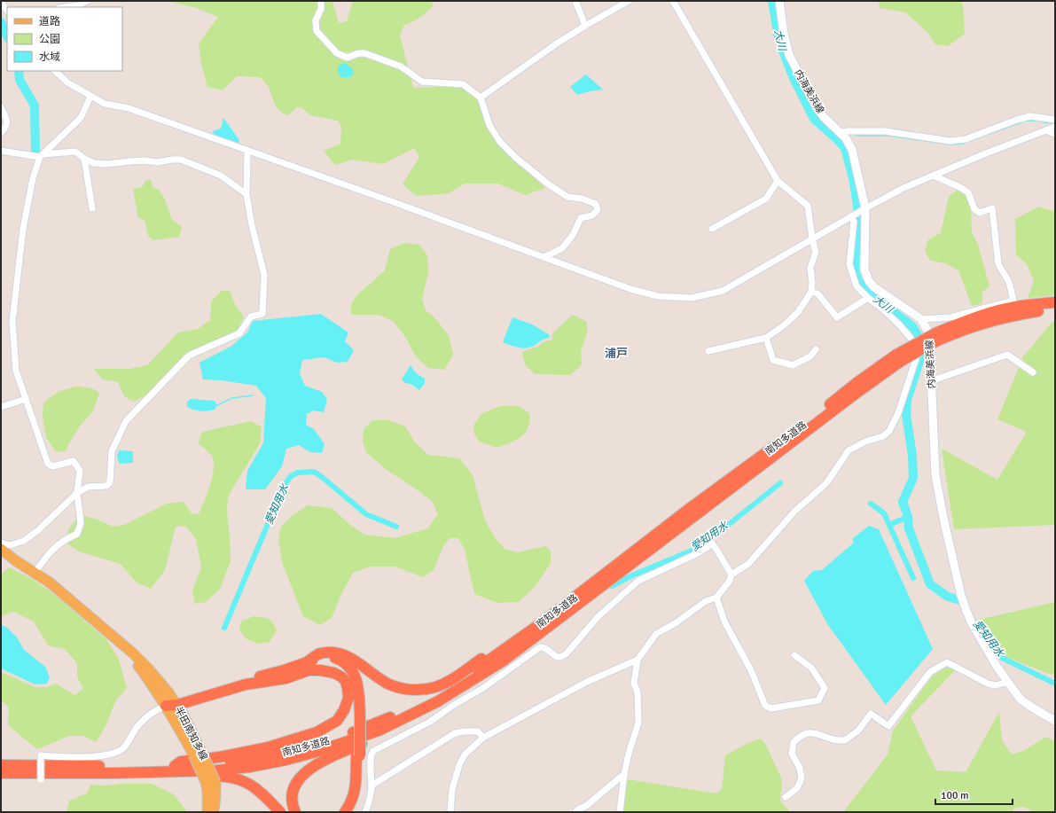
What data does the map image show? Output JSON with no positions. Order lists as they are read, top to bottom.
{
  "streets": {
    "highway": ["南知多道路"],
    "main road": ["内海美浜線", "半田南知多線"]
  },
  "districts": ["浦戸"],
  "water": ["大川", "愛知用水"],
  "legend": ["道路", "公園", "水域"],
  "scale_bar": "100 m"
}
